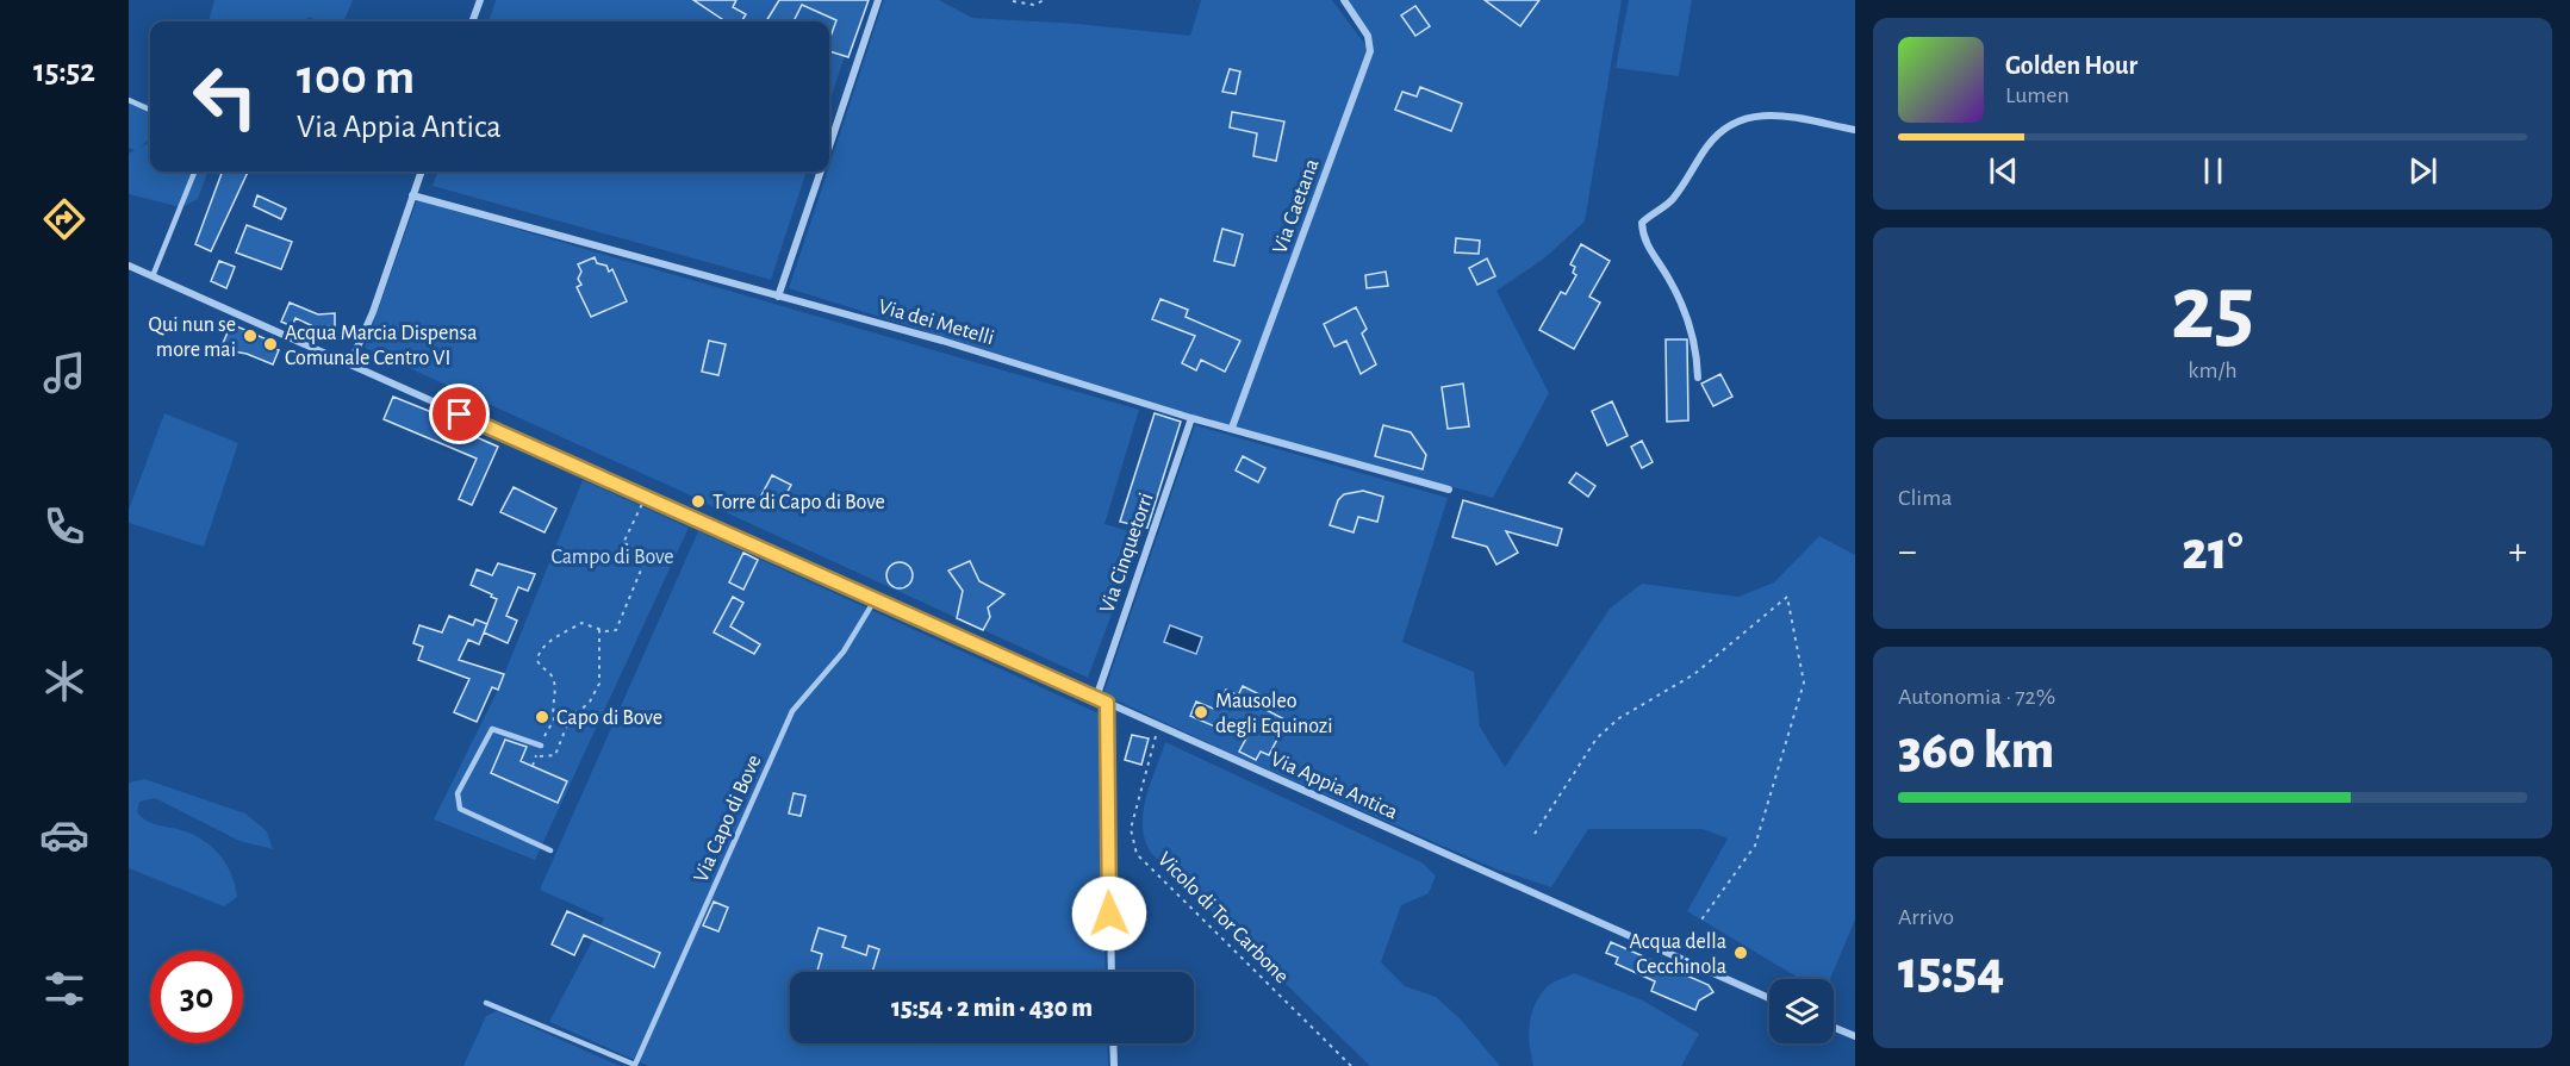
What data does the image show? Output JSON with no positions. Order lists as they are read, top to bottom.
{
  "streets": {
    "street": [
      "Via Caetana",
      "Via dei Metelli",
      "Via Cinquetorri",
      "Via Appia Antica"
    ],
    "lane": ["Via Capo di Bove"],
    "path": ["Vicolo di Tor Carbone"]
  },
  "crossings": [
    ["Via Caetana", "Via dei Metelli"],
    ["Via dei Metelli", "Via Cinquetorri"],
    ["Via Cinquetorri", "Via Appia Antica"],
    ["Via Appia Antica", "Via Capo di Bove"],
    ["Via Appia Antica", "Vicolo di Tor Carbone"]
  ],
  "parks": ["Campo di Bove"],
  "places": [
    "Qui nun se more mai",
    "Acqua Marcia Dispensa Comunale Centro VI",
    "Torre di Capo di Bove",
    "Mausoleo degli Equinozi",
    "Capo di Bove",
    "Acqua della Cecchinola"
  ],
  "page": {
    "tabs": "15:52",
    "turn": ["100 m", "Via Appia Antica"],
    "song": ["Golden Hour", "Lumen"],
    "tile": [
      ["25", "km/h"],
      "Clima",
      ["Autonomia · 72%", "360 km"],
      ["Arrivo", "15:54"]
    ],
    "heat": ["−", "21°", "+"],
    "limit": "30",
    "trip": "15:54 · 2 min · 430 m"
  }
}
